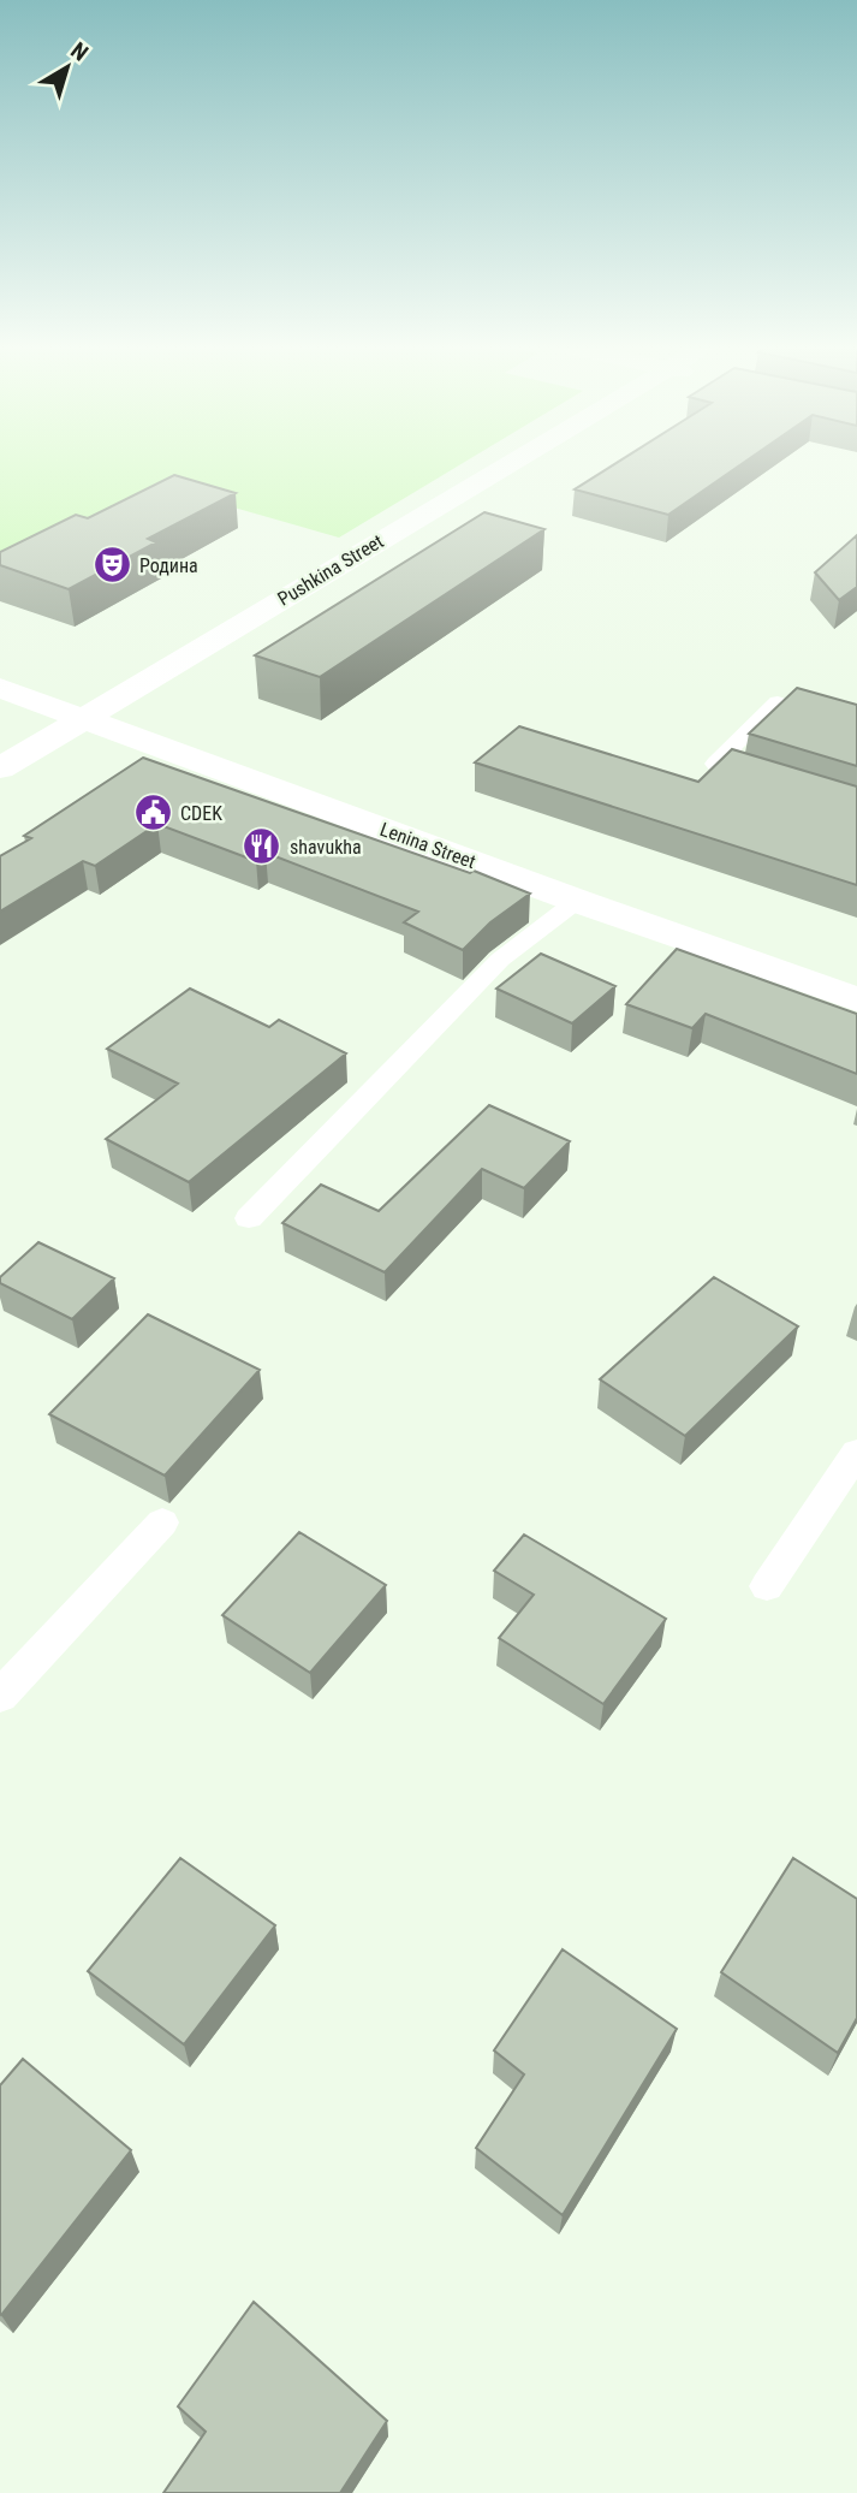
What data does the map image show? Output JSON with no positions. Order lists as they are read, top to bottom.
{
  "streets": {
    "street": ["Pushkina Street", "Lenina Street"]
  },
  "crossings": [
    ["Pushkina Street", "Lenina Street"]
  ],
  "places": {
    "theatre": ["Родина"],
    "public building": ["CDEK"],
    "restaurant": ["shavukha"]
  },
  "north": "top right"
}
